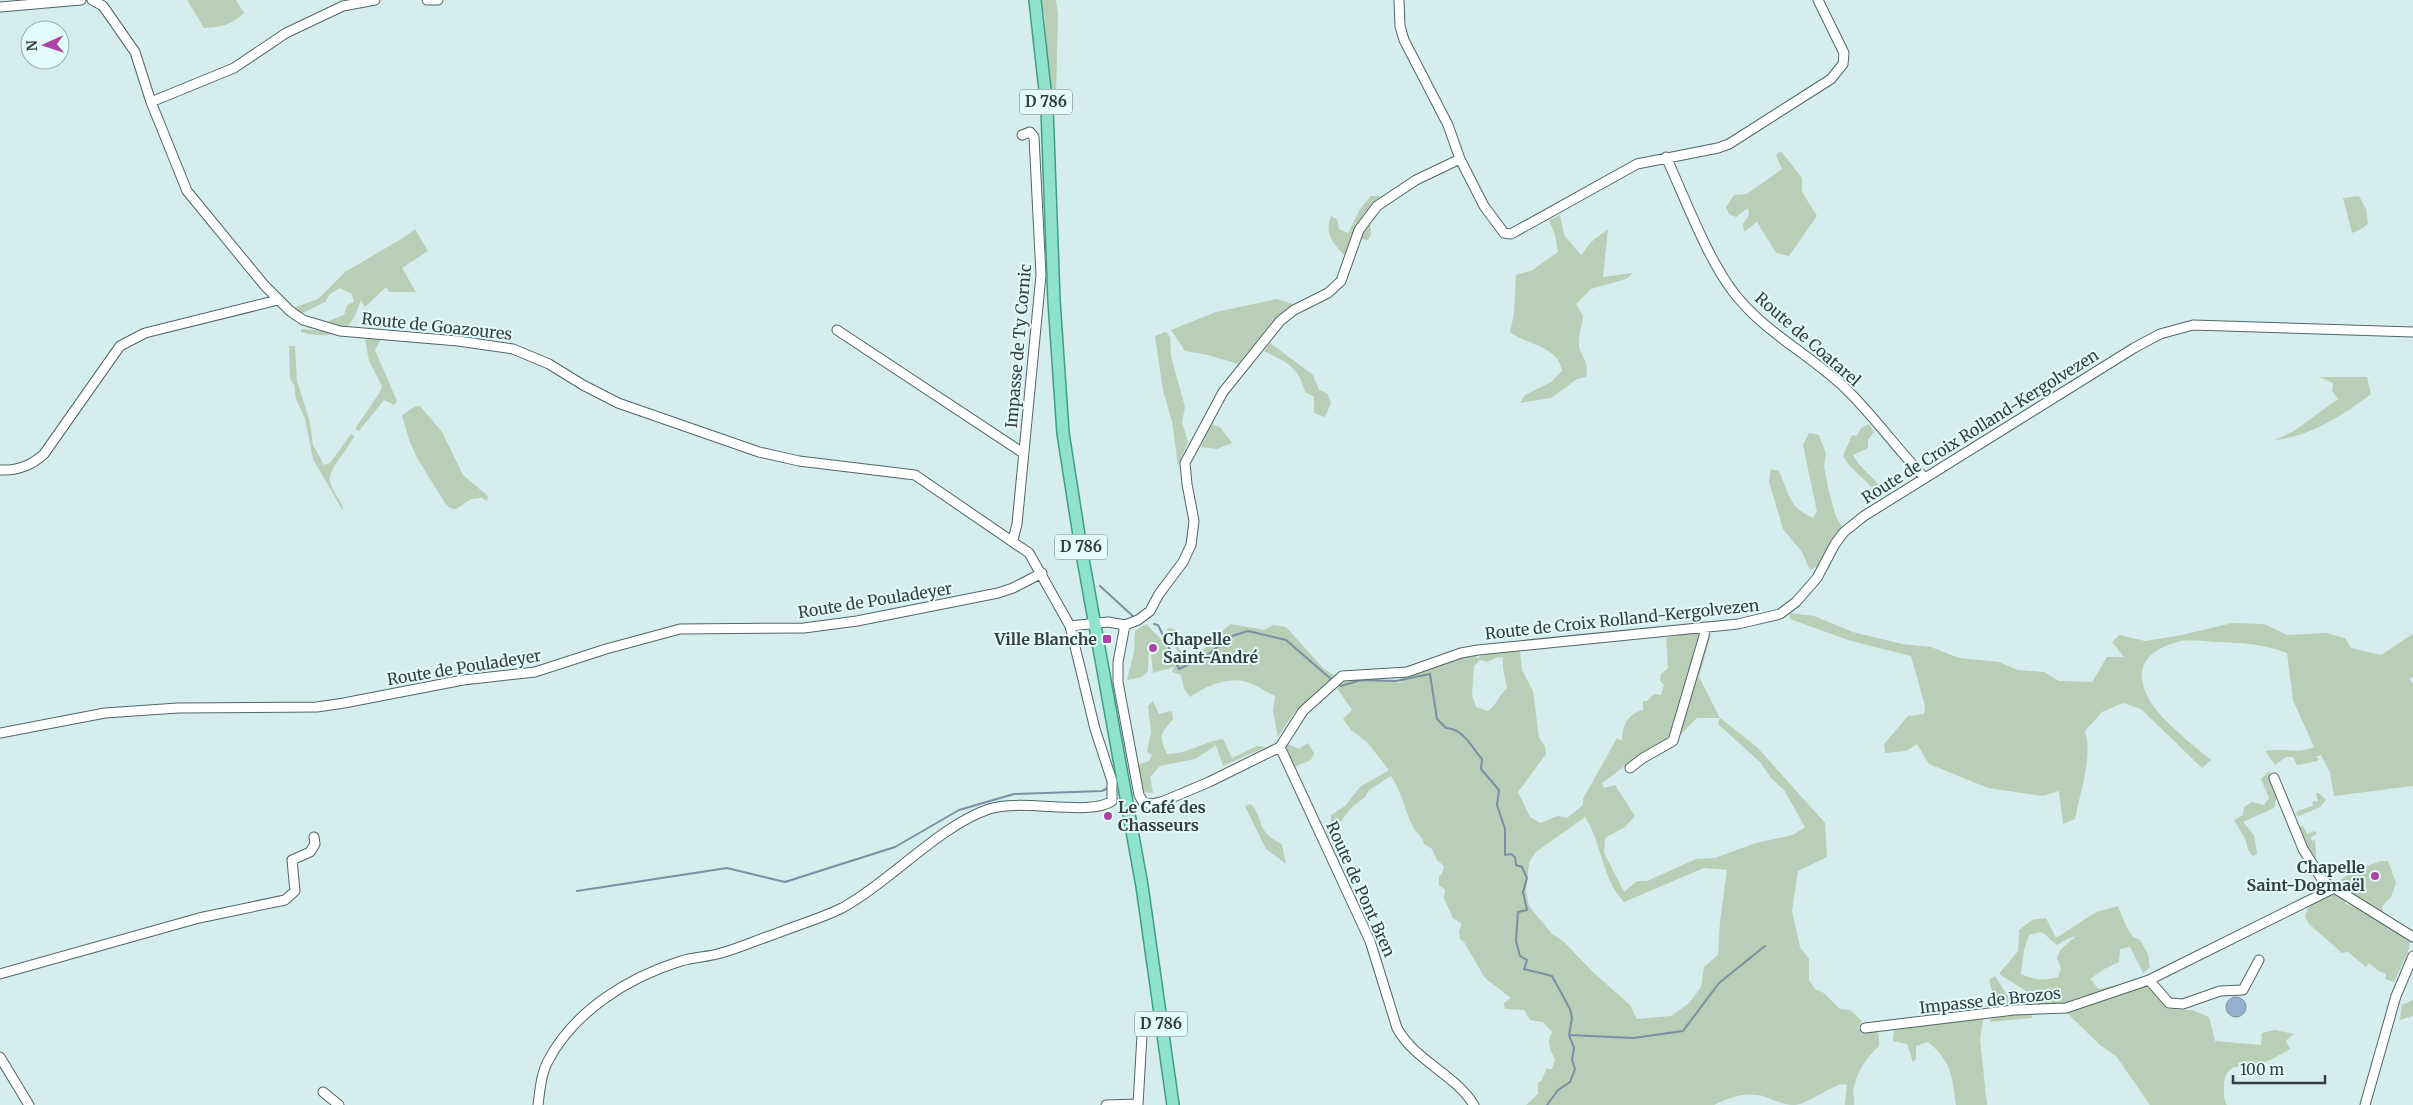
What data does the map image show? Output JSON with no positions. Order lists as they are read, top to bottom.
{
  "streets": {
    "main road": ["D 786"],
    "street": [
      "Route de Goazoures",
      "Route de Coatarel",
      "Impasse de Ty Cornic",
      "Route de Croix Rolland-Kergolvezen",
      "Route de Pouladeyer",
      "Route de Pont Bren",
      "Impasse de Brozos"
    ]
  },
  "crossings": [
    ["Route de Goazoures", "Impasse de Ty Cornic"],
    ["Route de Goazoures", "Route de Pouladeyer"],
    ["Route de Coatarel", "Route de Croix Rolland-Kergolvezen"],
    ["Route de Croix Rolland-Kergolvezen", "Route de Pont Bren"]
  ],
  "places": {
    "transit": ["Ville Blanche"],
    "other": ["Chapelle Saint-André", "Le Café des Chasseurs", "Chapelle Saint-Dogmaël"]
  },
  "scale_bar": "100 m",
  "north": "left"
}
